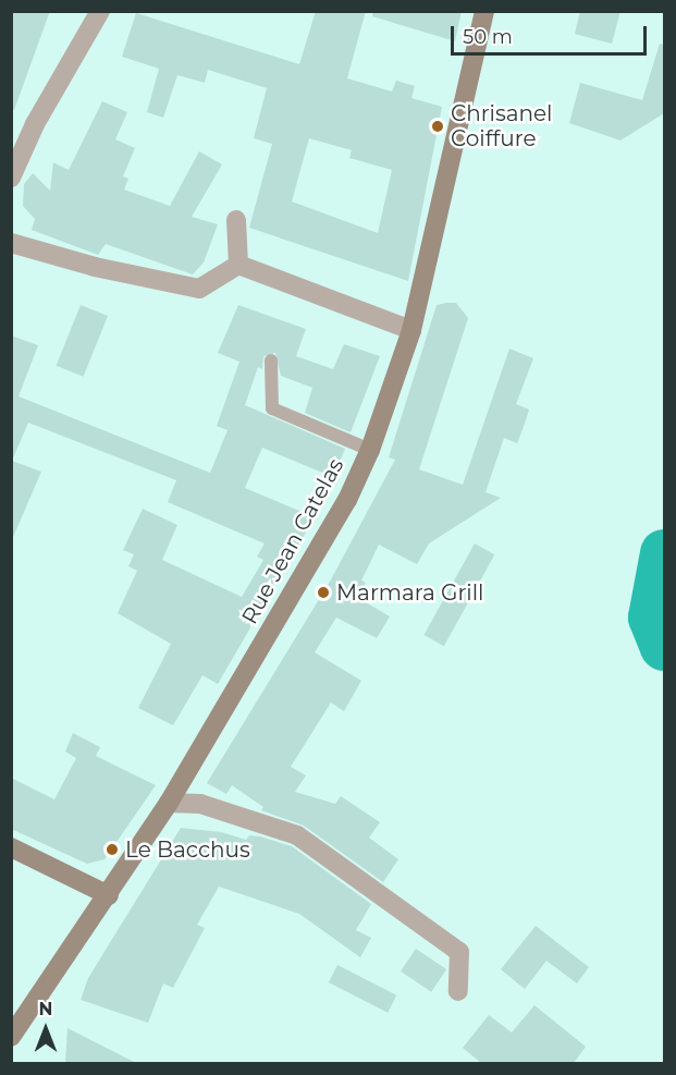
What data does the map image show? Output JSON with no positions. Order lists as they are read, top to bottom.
{
  "streets": {
    "street": ["Rue Jean Catelas"]
  },
  "places": ["Chrisanel Coiffure", "Marmara Grill", "Le Bacchus"],
  "scale_bar": "50 m",
  "north": "top"
}
